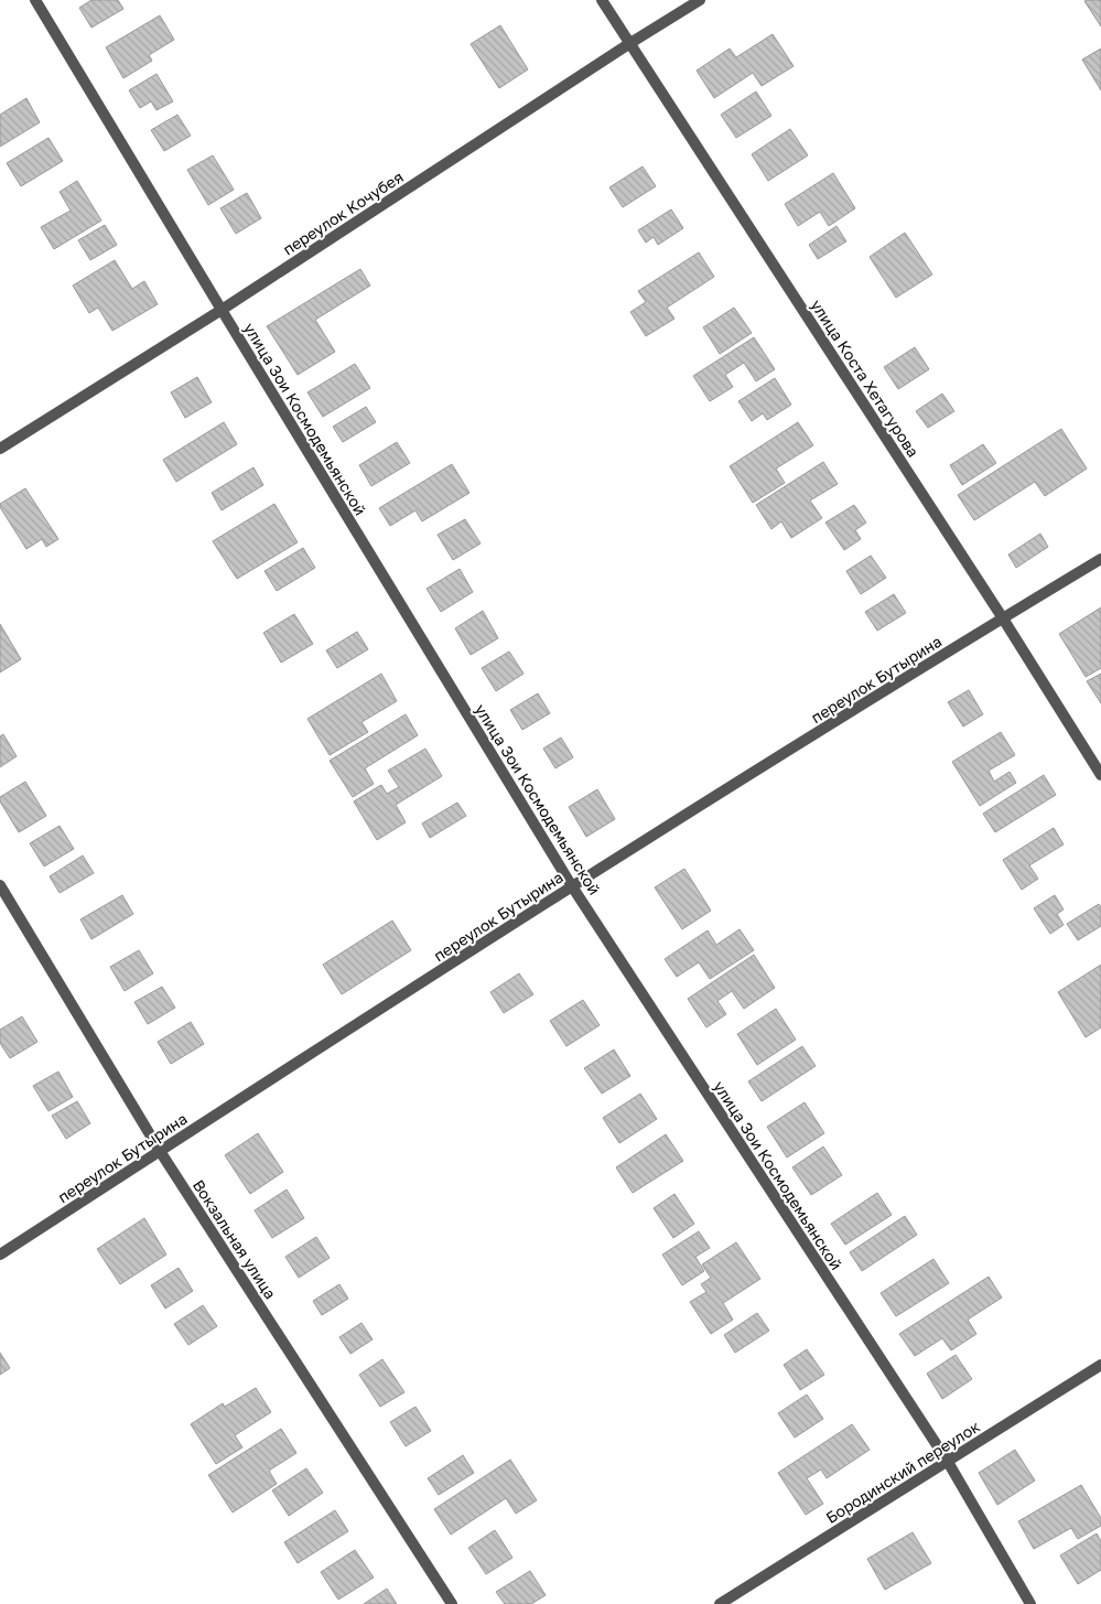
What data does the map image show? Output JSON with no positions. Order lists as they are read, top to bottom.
{
  "streets": {
    "street": [
      "переулок Кочубея",
      "улица Коста Хетагурова",
      "улица Зои Космодемьянской",
      "переулок Бутырина",
      "Вокзальная улица",
      "Бородинский переулок"
    ]
  },
  "crossings": [
    ["переулок Кочубея", "улица Коста Хетагурова"],
    ["переулок Кочубея", "улица Зои Космодемьянской"],
    ["улица Коста Хетагурова", "переулок Бутырина"],
    ["улица Зои Космодемьянской", "переулок Бутырина"],
    ["улица Зои Космодемьянской", "Бородинский переулок"],
    ["переулок Бутырина", "Вокзальная улица"]
  ]
}
